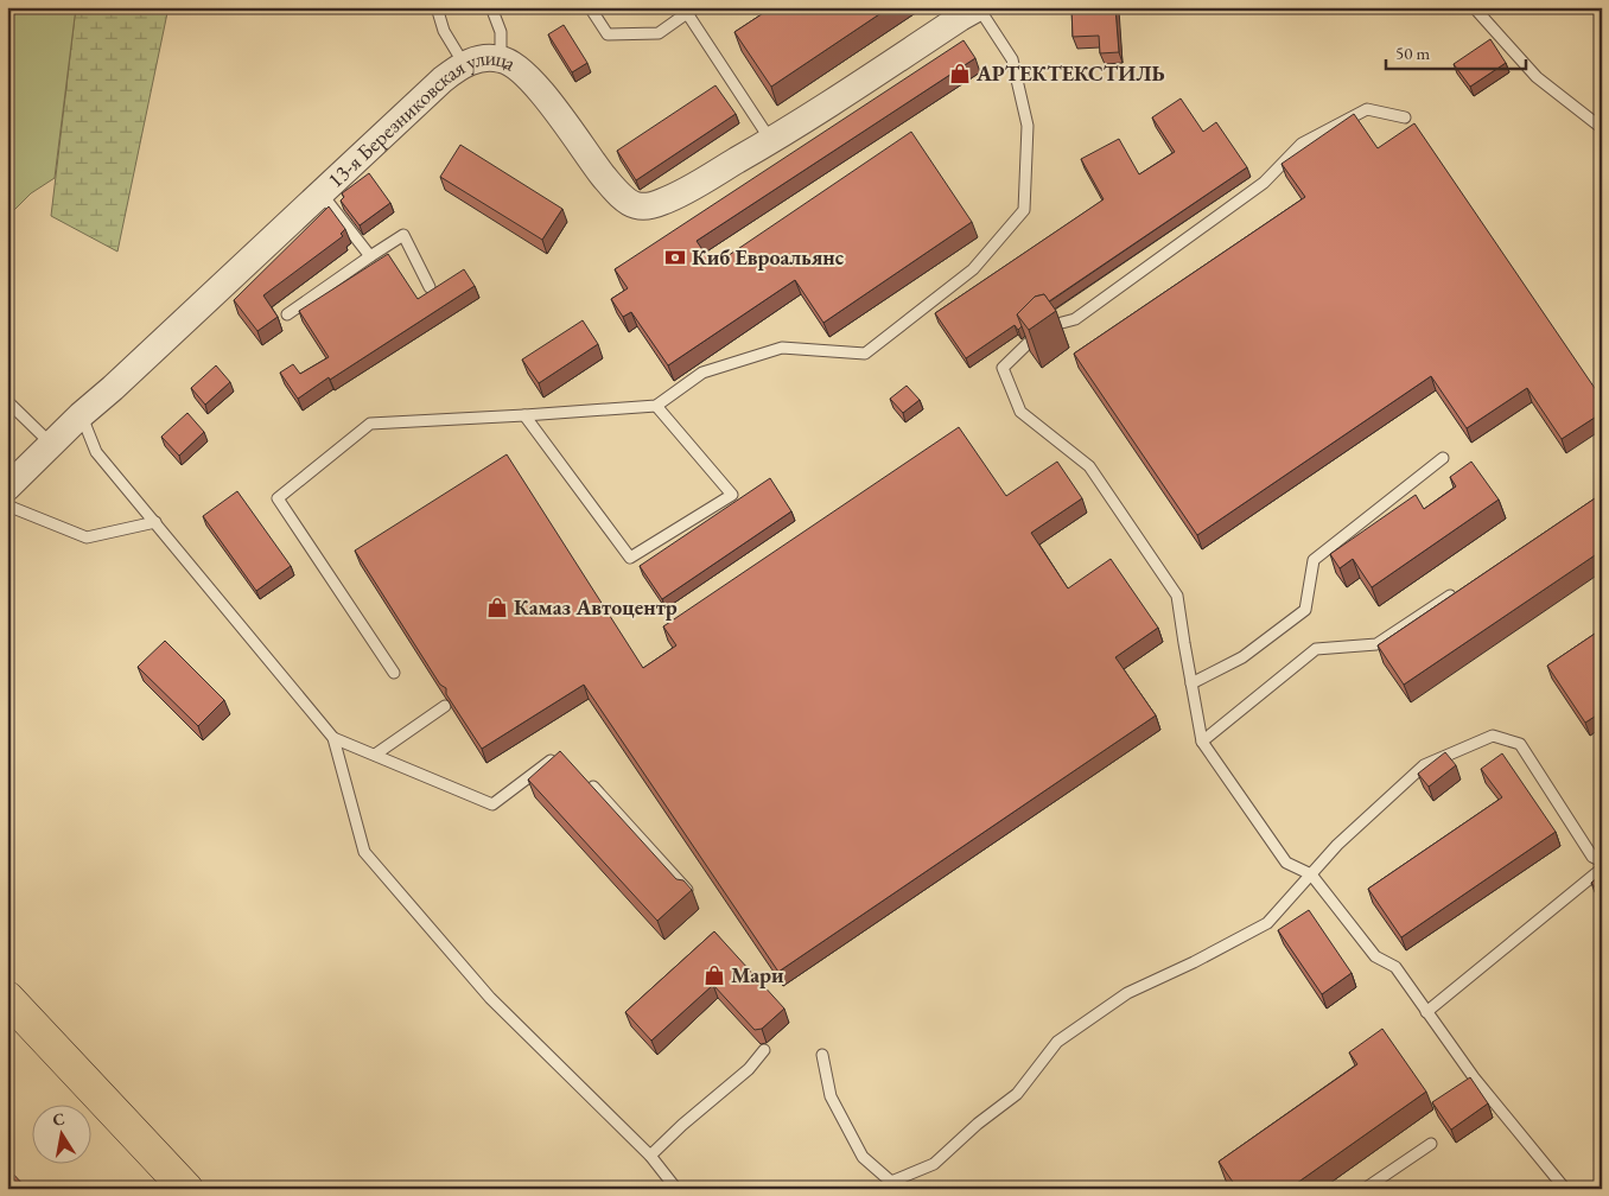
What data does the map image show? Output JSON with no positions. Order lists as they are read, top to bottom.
{
  "streets": {
    "street": ["13-я Березниковская улица"]
  },
  "places": {
    "shop": ["АРТЕКТЕКСТИЛЬ", "Камаз Автоцентр", "Мари"],
    "bank": ["Киб Евроальянс"]
  },
  "scale_bar": "50 m",
  "north": "top"
}
